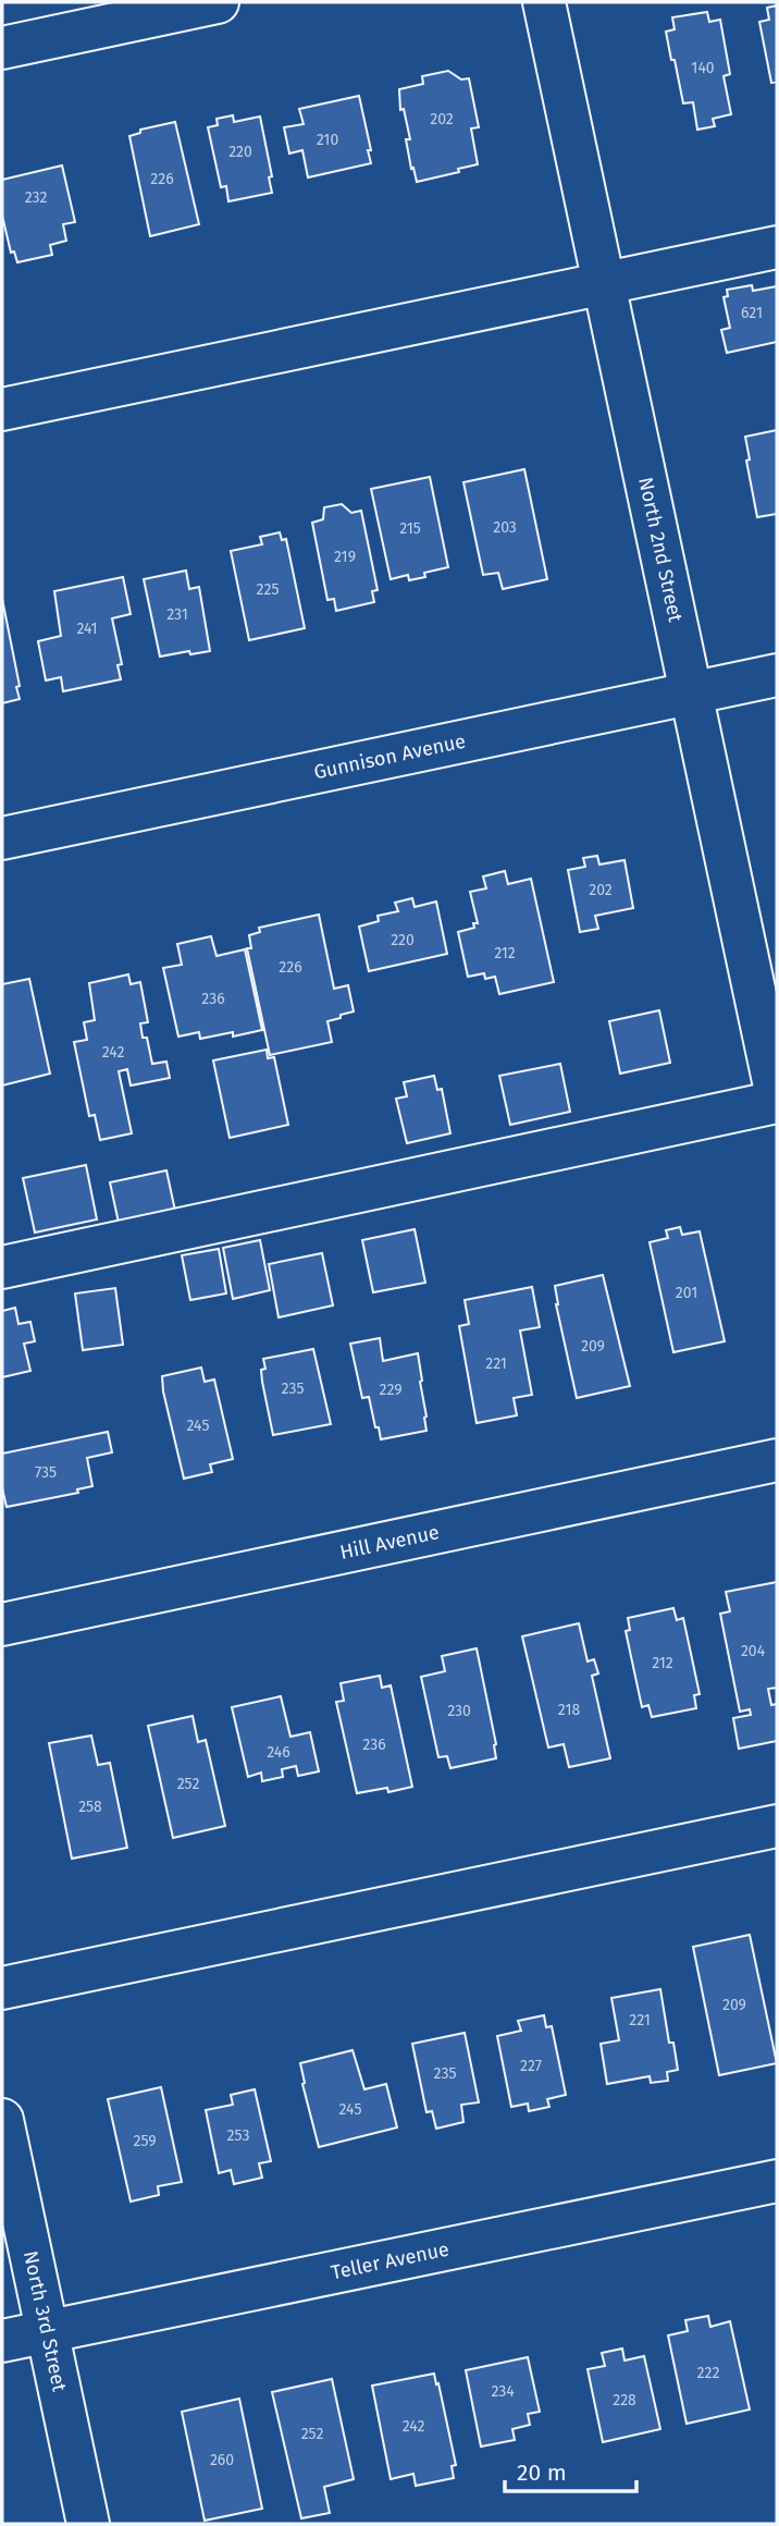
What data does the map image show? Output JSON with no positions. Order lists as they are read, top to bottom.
{
  "streets": {
    "street": [
      "North 2nd Street",
      "Gunnison Avenue",
      "Hill Avenue",
      "Teller Avenue",
      "North 3rd Street"
    ]
  },
  "crossings": [
    ["North 2nd Street", "Gunnison Avenue"],
    ["Teller Avenue", "North 3rd Street"]
  ],
  "house_numbers": [
    "140",
    "202",
    "210",
    "220",
    "226",
    "232",
    "621",
    "203",
    "215",
    "219",
    "225",
    "231",
    "241",
    "202",
    "220",
    "212",
    "226",
    "236",
    "242",
    "201",
    "209",
    "221",
    "235",
    "229",
    "245",
    "735",
    "204",
    "212",
    "218",
    "230",
    "236",
    "246",
    "252",
    "258",
    "209",
    "221",
    "227",
    "235",
    "245",
    "253",
    "259",
    "222",
    "234",
    "228",
    "242",
    "252",
    "260"
  ],
  "scale_bar": "20 m"
}
